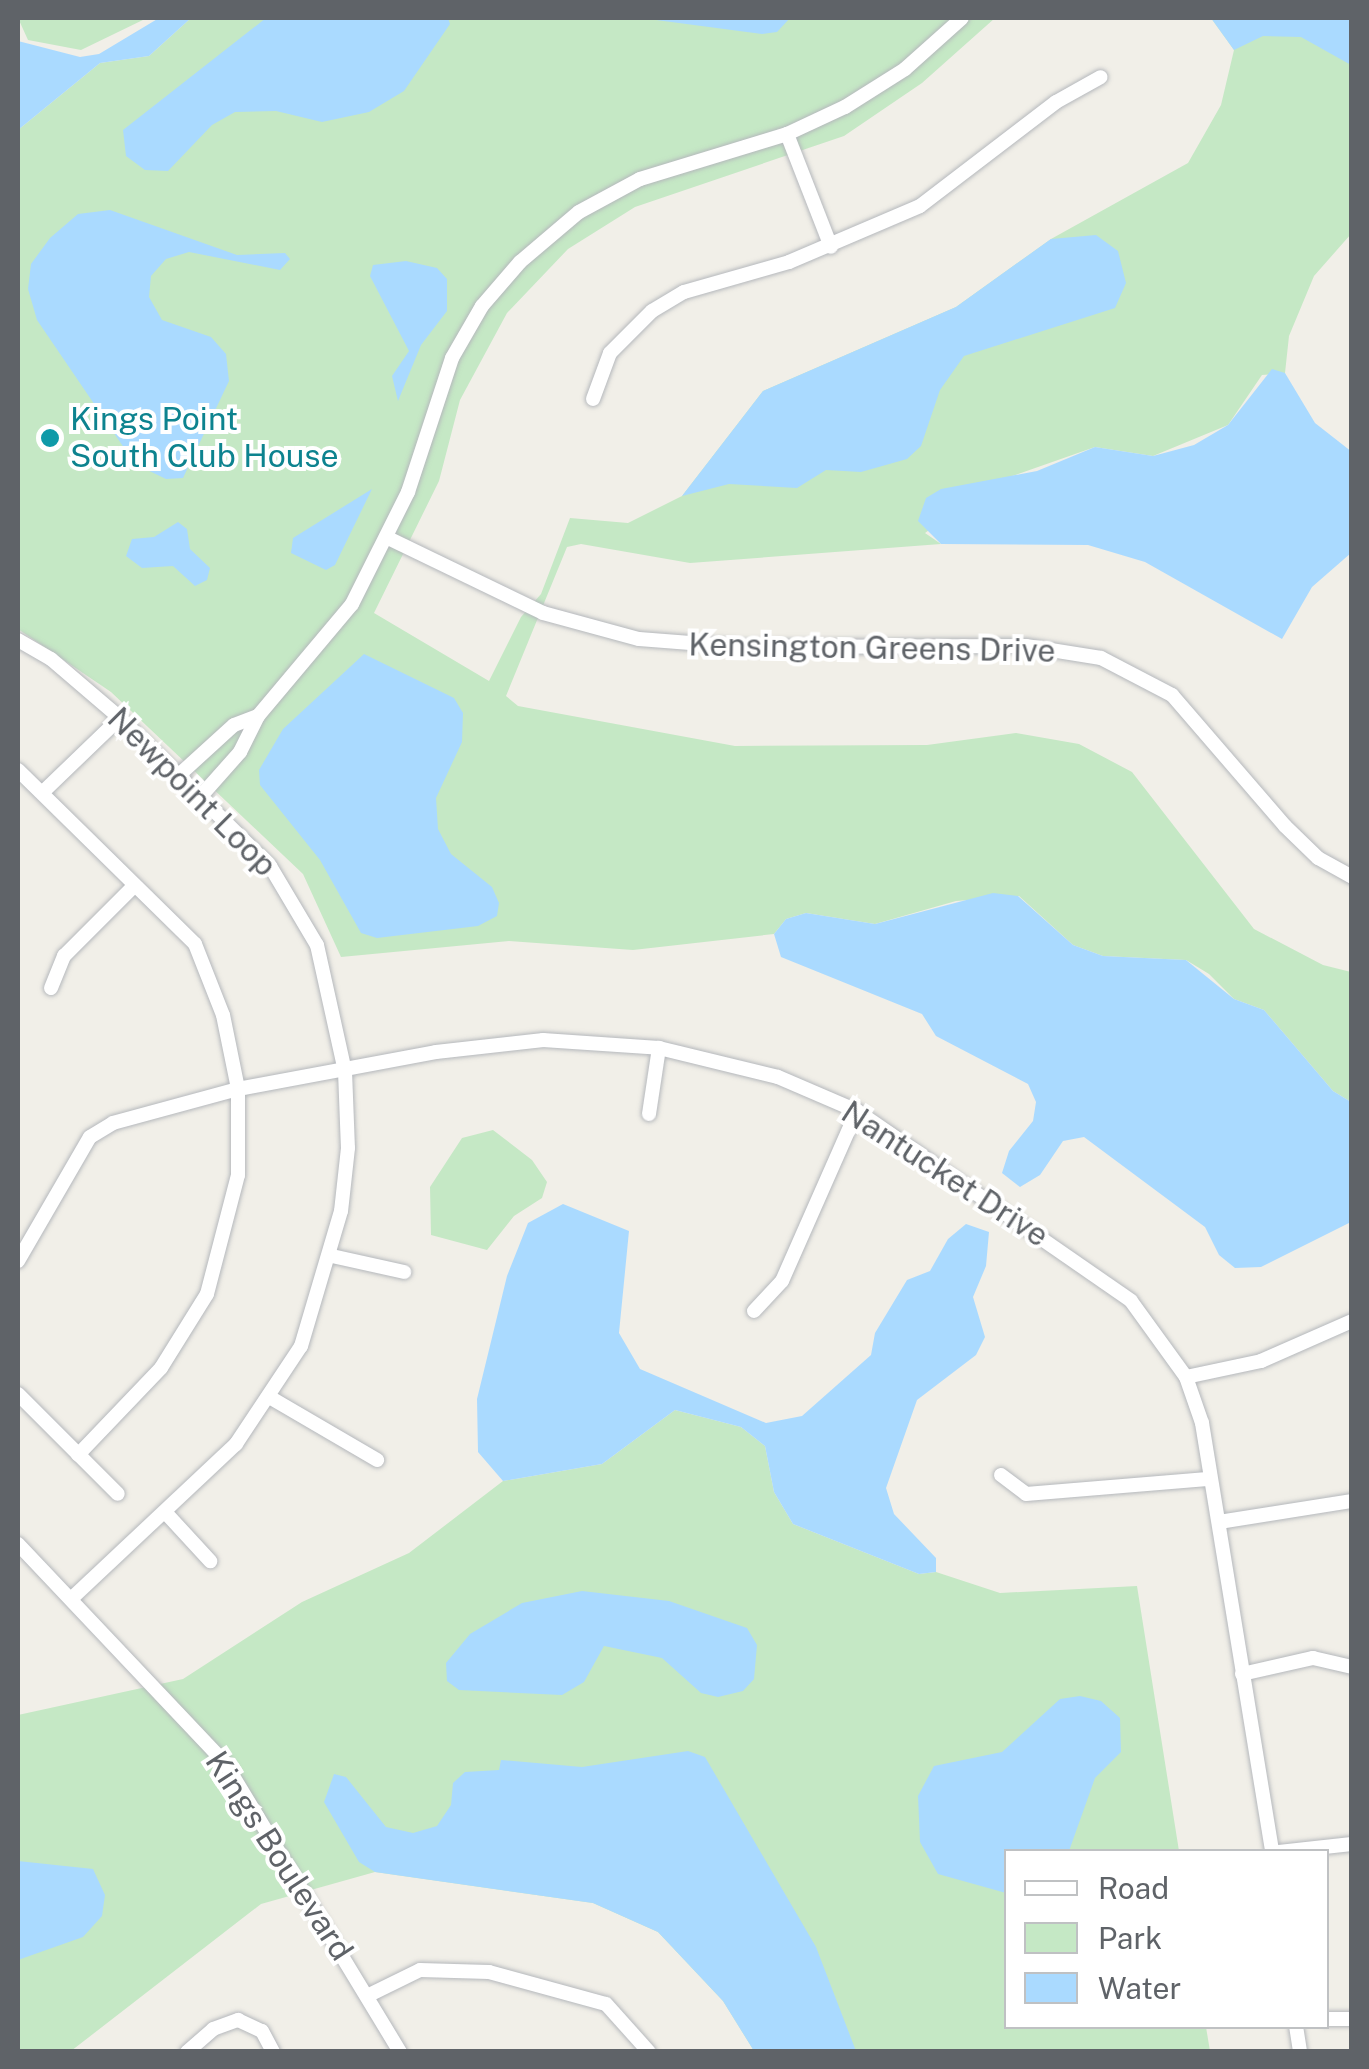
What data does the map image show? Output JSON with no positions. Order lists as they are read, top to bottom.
{
  "streets": {
    "street": [
      "Kensington Greens Drive",
      "Newpoint Loop",
      "Nantucket Drive",
      "Kings Boulevard"
    ]
  },
  "crossings": [
    ["Newpoint Loop", "Nantucket Drive"],
    ["Newpoint Loop", "Kings Boulevard"]
  ],
  "places": ["Kings Point South Club House"],
  "legend": ["Road", "Park", "Water"]
}
